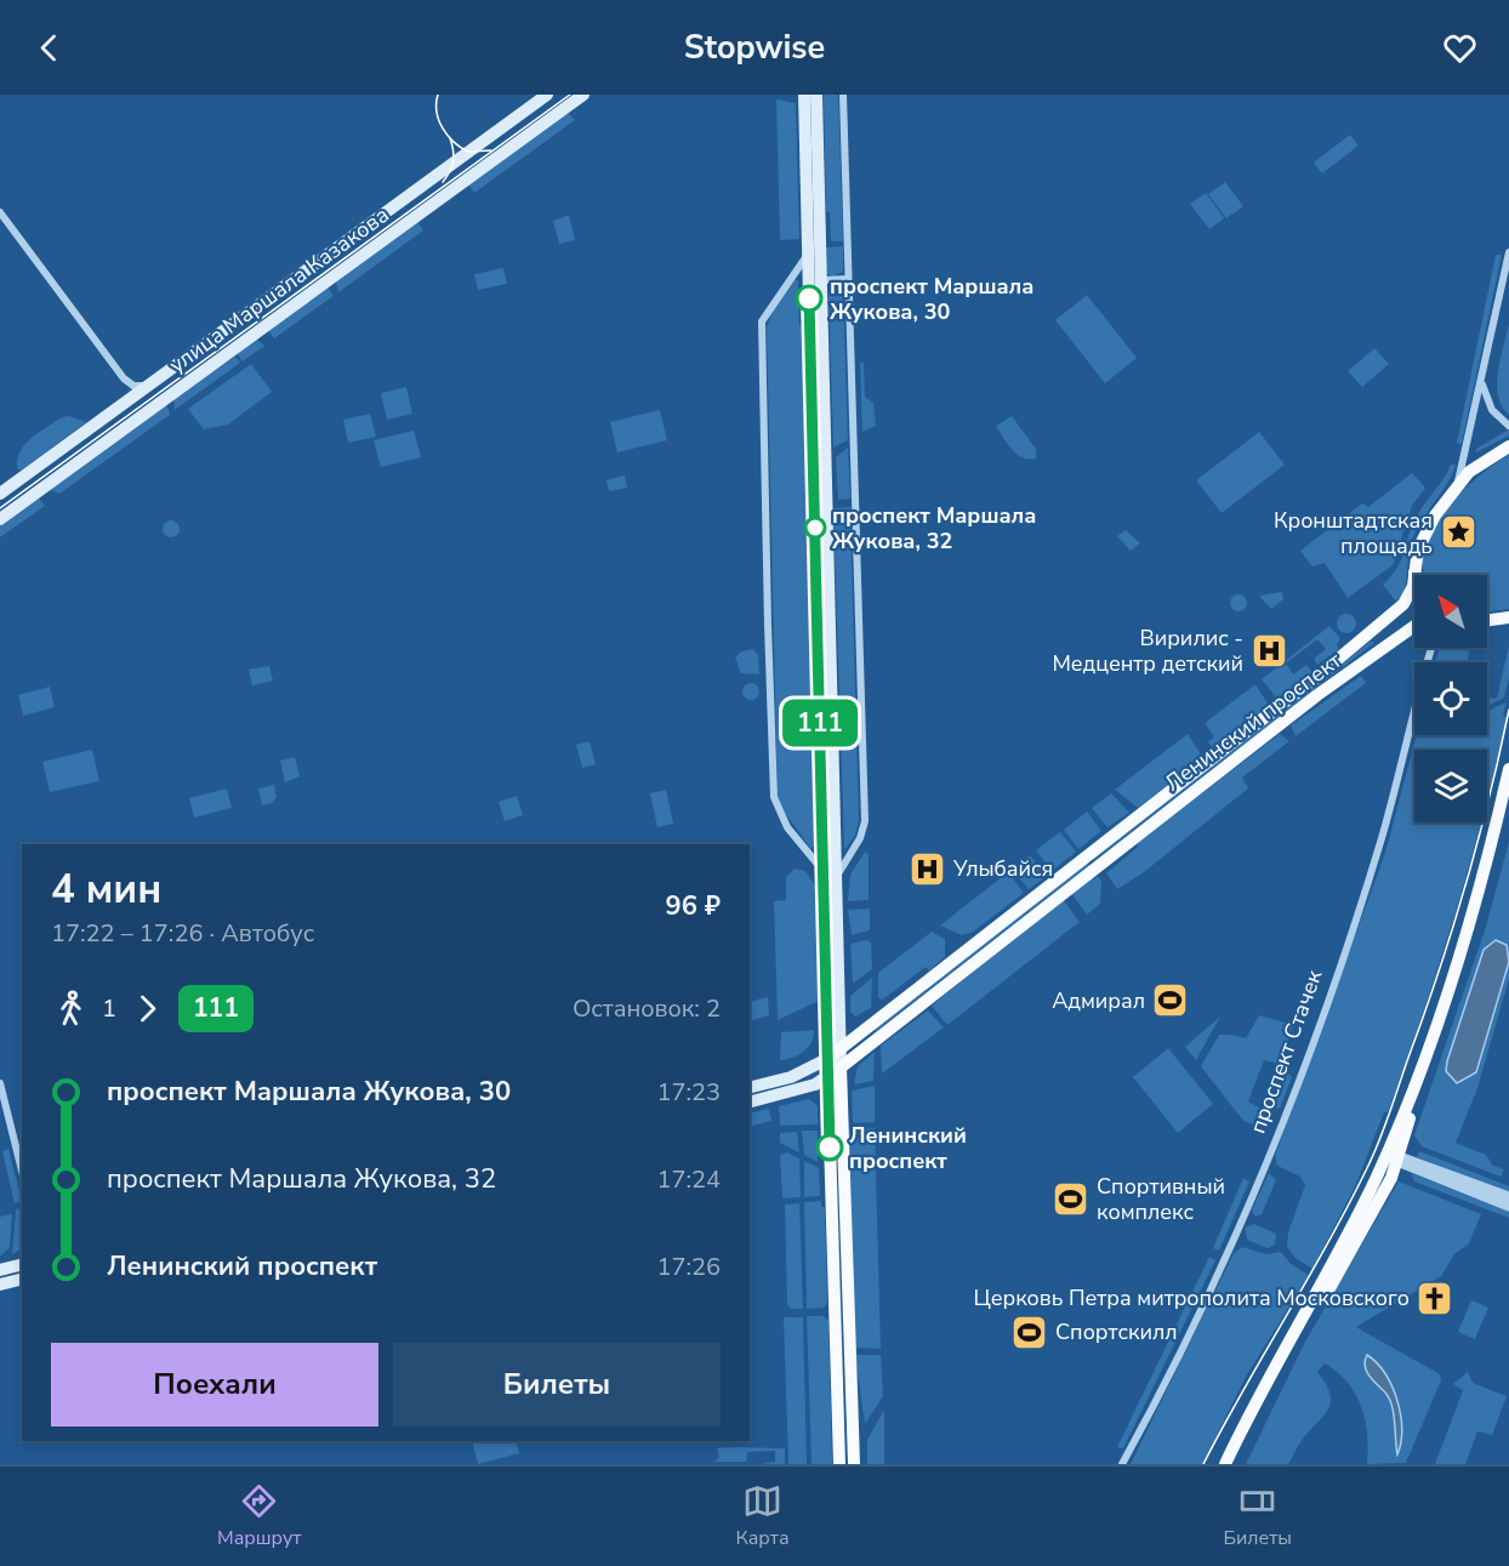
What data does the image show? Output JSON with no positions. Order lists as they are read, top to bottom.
{
  "streets": {
    "main road": ["улица Маршала Казакова", "Ленинский проспект"],
    "street": ["проспект Стачек"]
  },
  "places": {
    "other": ["проспект Маршала Жукова, 30", "проспект Маршала Жукова, 32", "Ленинский проспект"],
    "place": ["Кронштадтская площадь"],
    "hospital": ["Вирилис - Медцентр детский", "Улыбайся"],
    "sports": ["Адмирал", "Спортивный комплекс", "Спортскилл"],
    "church": ["Церковь Петра митрополита Московского"]
  },
  "lines": ["bus line 111"],
  "north": "top left",
  "page": {
    "header": "Stopwise",
    "on_map": "111",
    "heading": ["4 мин", "17:22 – 17:26 · Автобус", "96 ₽"],
    "legs": ["1", "111", "Остановок: 2"],
    "list": [
      {
        "name": "проспект Маршала Жукова, 30",
        "value": "17:23"
      },
      {
        "name": "проспект Маршала Жукова, 32",
        "value": "17:24"
      },
      {
        "name": "Ленинский проспект",
        "value": "17:26"
      }
    ],
    "buttons": ["Поехали", "Билеты"],
    "tabs": ["Маршрут", "Карта", "Билеты"]
  }
}
